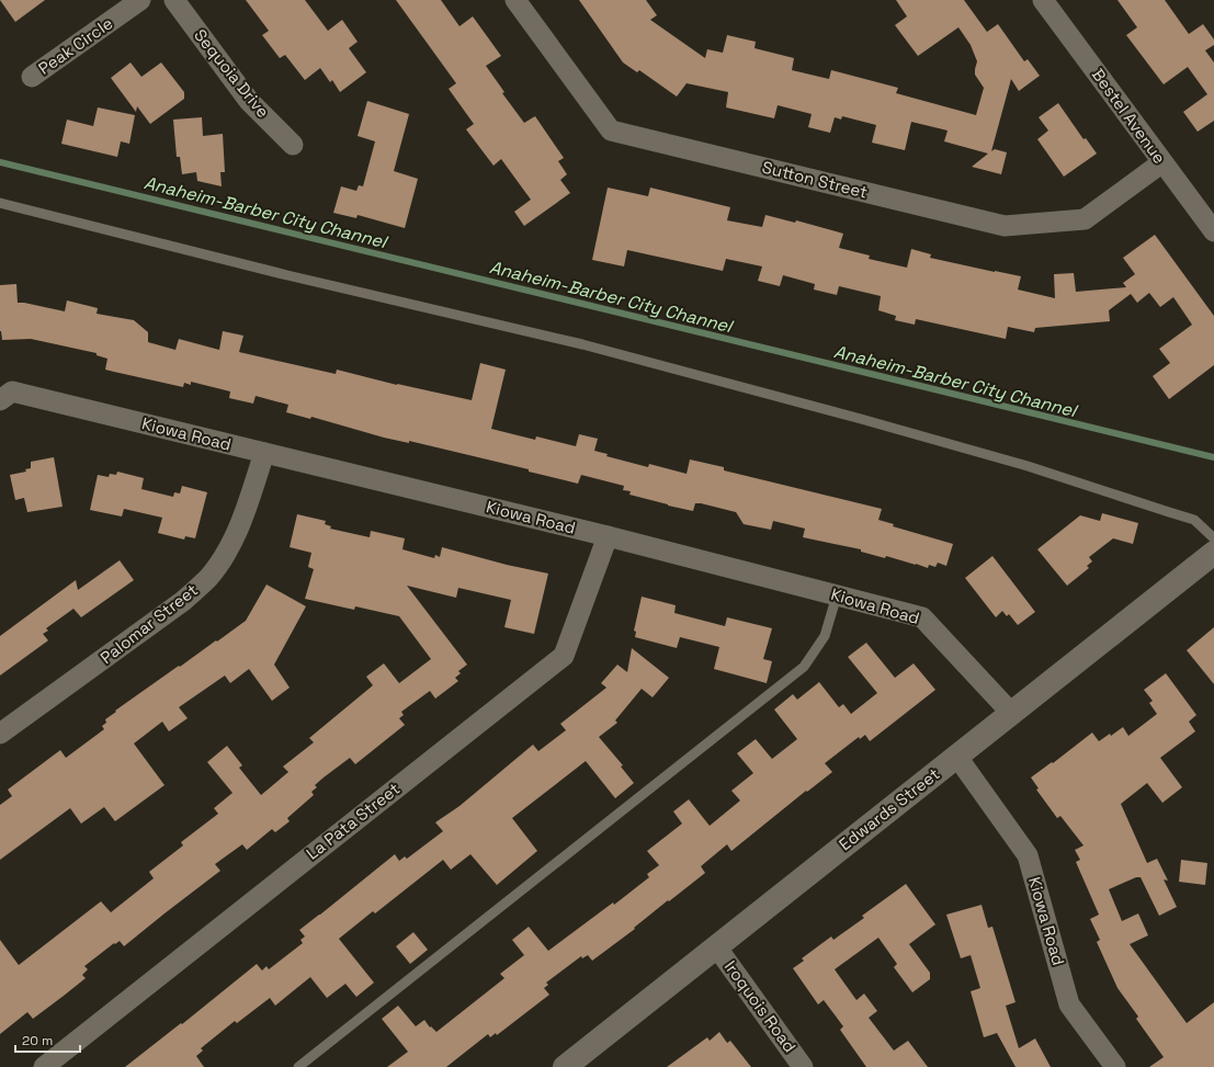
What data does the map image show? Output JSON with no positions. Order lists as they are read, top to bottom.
{
  "streets": {
    "street": [
      "Peak Circle",
      "Sequoia Drive",
      "Bestel Avenue",
      "Sutton Street",
      "Kiowa Road",
      "Palomar Street",
      "Edwards Street",
      "La Pata Street",
      "Iroquois Road"
    ]
  },
  "crossings": [
    ["Bestel Avenue", "Sutton Street"],
    ["Kiowa Road", "Palomar Street"],
    ["Kiowa Road", "Edwards Street"],
    ["Kiowa Road", "La Pata Street"],
    ["Edwards Street", "Iroquois Road"]
  ],
  "water": ["Anaheim-Barber City Channel"],
  "scale_bar": "20 m"
}
